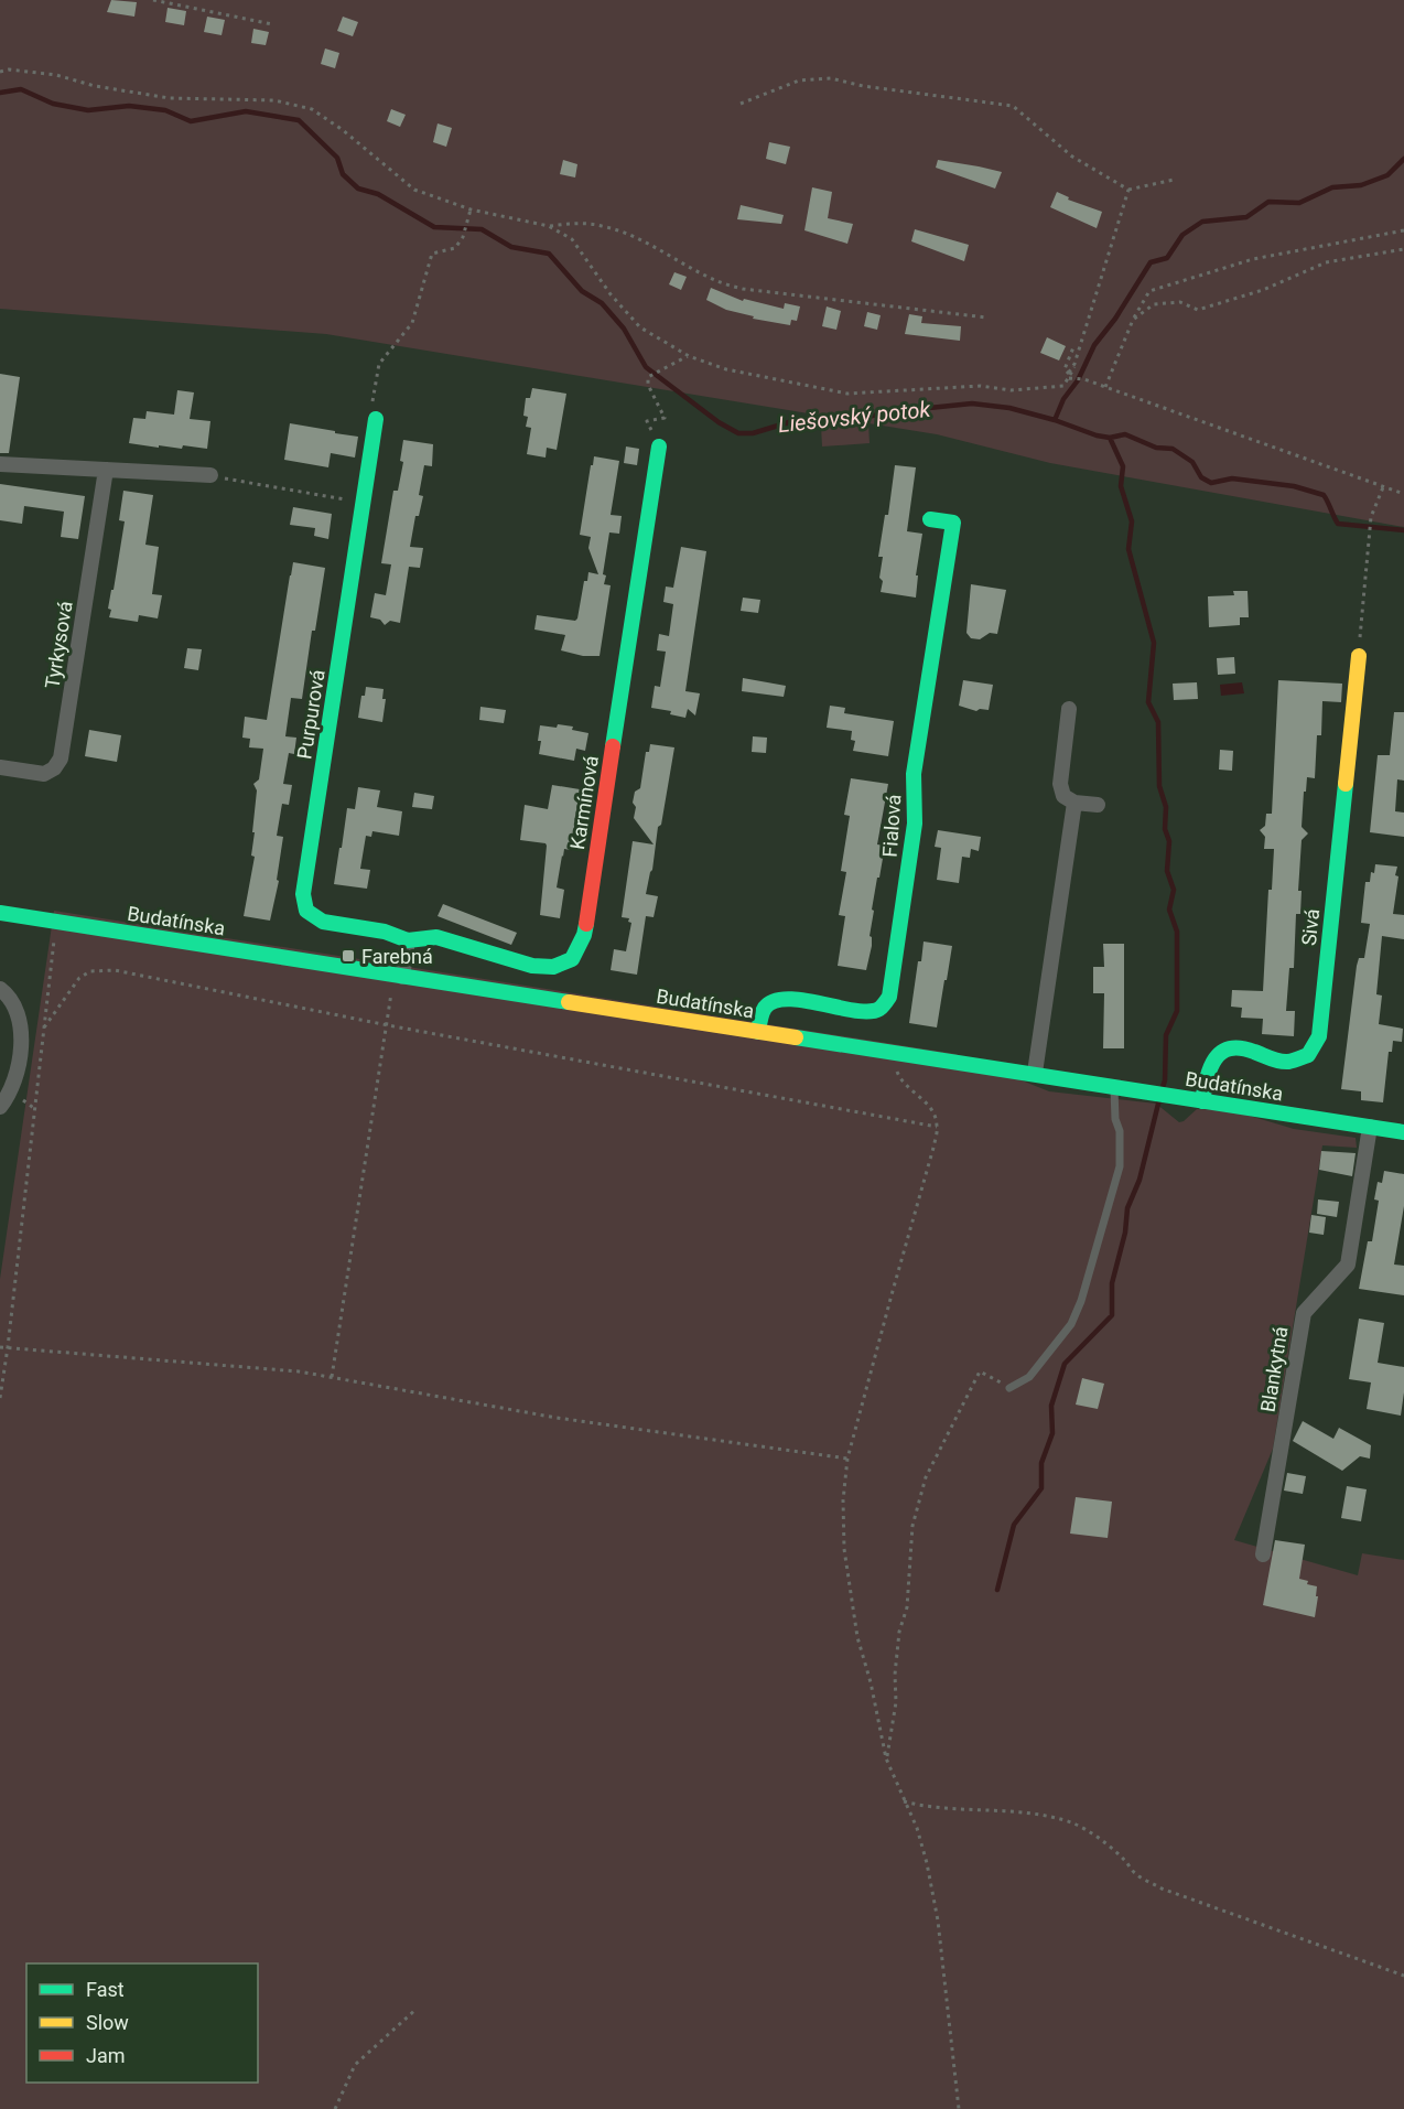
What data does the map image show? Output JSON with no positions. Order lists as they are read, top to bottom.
{
  "streets": {
    "street": [
      "Tyrkysová",
      "Purpurová",
      "Karmínová",
      "Fialová",
      "Budatínska",
      "Sivá",
      "Blankytná"
    ]
  },
  "crossings": [
    ["Purpurová", "Karmínová"],
    ["Fialová", "Budatínska"],
    ["Budatínska", "Sivá"],
    ["Budatínska", "Blankytná"]
  ],
  "water": ["Liešovský potok"],
  "places": {
    "transit": ["Farebná"]
  },
  "legend": ["Fast", "Slow", "Jam"]
}
